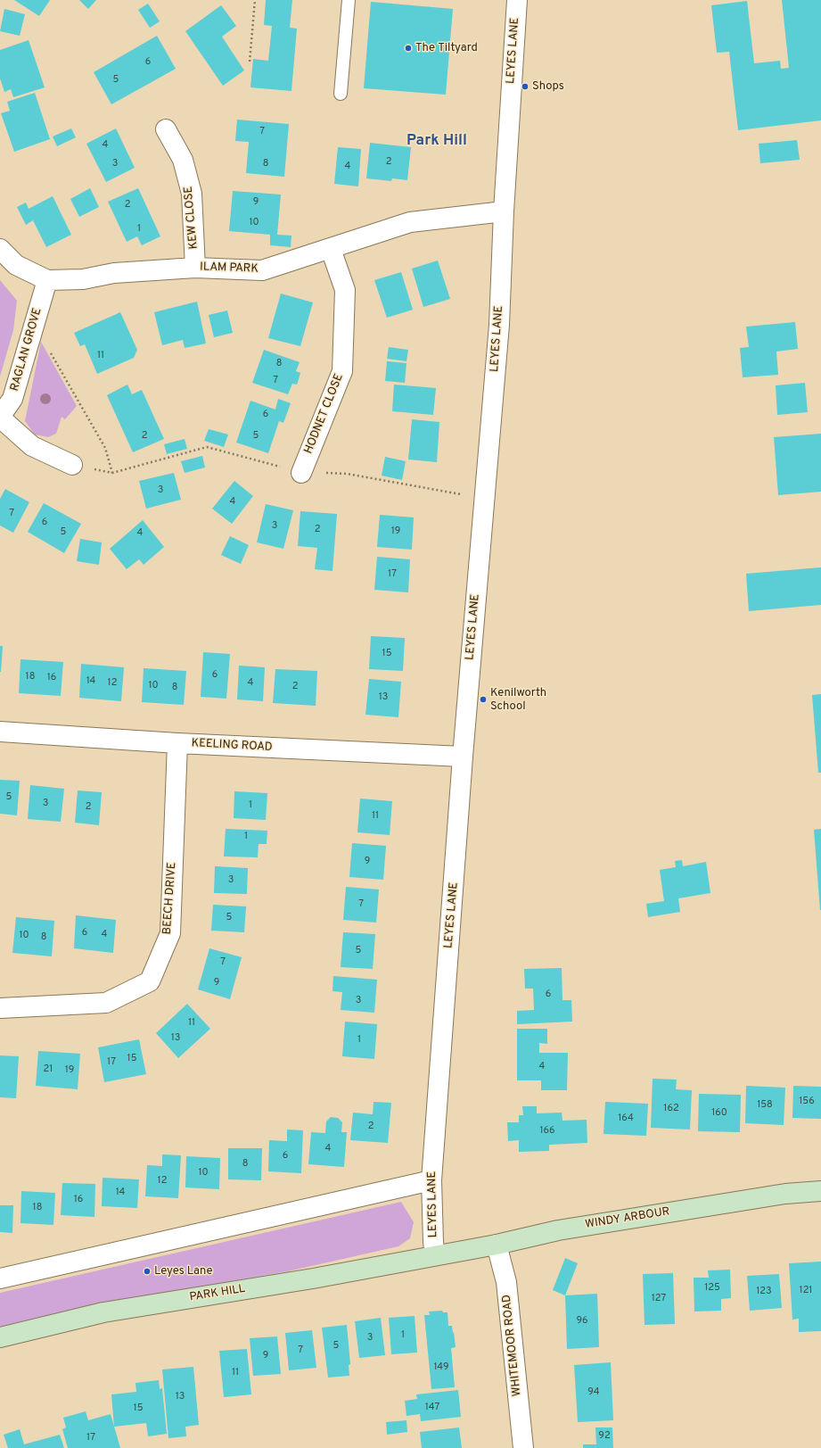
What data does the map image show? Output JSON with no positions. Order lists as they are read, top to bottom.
{
  "streets": {
    "street": [
      "LEYES LANE",
      "KEW CLOSE",
      "ILAM PARK",
      "RAGLAN GROVE",
      "HODNET CLOSE",
      "KEELING ROAD",
      "BEECH DRIVE",
      "WINDY ARBOUR",
      "PARK HILL",
      "WHITEMOOR ROAD"
    ]
  },
  "crossings": [
    ["LEYES LANE", "ILAM PARK"],
    ["LEYES LANE", "KEELING ROAD"],
    ["LEYES LANE", "WINDY ARBOUR"],
    ["LEYES LANE", "PARK HILL"],
    ["KEW CLOSE", "ILAM PARK"],
    ["ILAM PARK", "RAGLAN GROVE"],
    ["ILAM PARK", "HODNET CLOSE"],
    ["KEELING ROAD", "BEECH DRIVE"],
    ["WINDY ARBOUR", "PARK HILL"],
    ["WINDY ARBOUR", "WHITEMOOR ROAD"]
  ],
  "districts": ["Park Hill"],
  "places": [
    "The Tiltyard",
    "Shops",
    "Kenilworth School",
    "Leyes Lane"
  ],
  "house_numbers": [
    "6",
    "5",
    "7",
    "4",
    "2",
    "3",
    "8",
    "4",
    "9",
    "2",
    "10",
    "1",
    "11",
    "8",
    "7",
    "6",
    "2",
    "5",
    "3",
    "4",
    "7",
    "6",
    "3",
    "2",
    "19",
    "5",
    "4",
    "17",
    "15",
    "6",
    "18",
    "16",
    "14",
    "12",
    "4",
    "10",
    "2",
    "8",
    "13",
    "5",
    "3",
    "1",
    "2",
    "11",
    "1",
    "9",
    "3",
    "7",
    "5",
    "6",
    "4",
    "10",
    "8",
    "5",
    "7",
    "9",
    "6",
    "3",
    "11",
    "13",
    "1",
    "15",
    "17",
    "4",
    "21",
    "19",
    "156",
    "158",
    "162",
    "160",
    "164",
    "2",
    "166",
    "4",
    "6",
    "8",
    "10",
    "12",
    "14",
    "16",
    "18",
    "125",
    "121",
    "123",
    "127",
    "96",
    "1",
    "3",
    "5",
    "7",
    "9",
    "149",
    "11",
    "94",
    "13",
    "147",
    "15",
    "92",
    "17"
  ]
}
